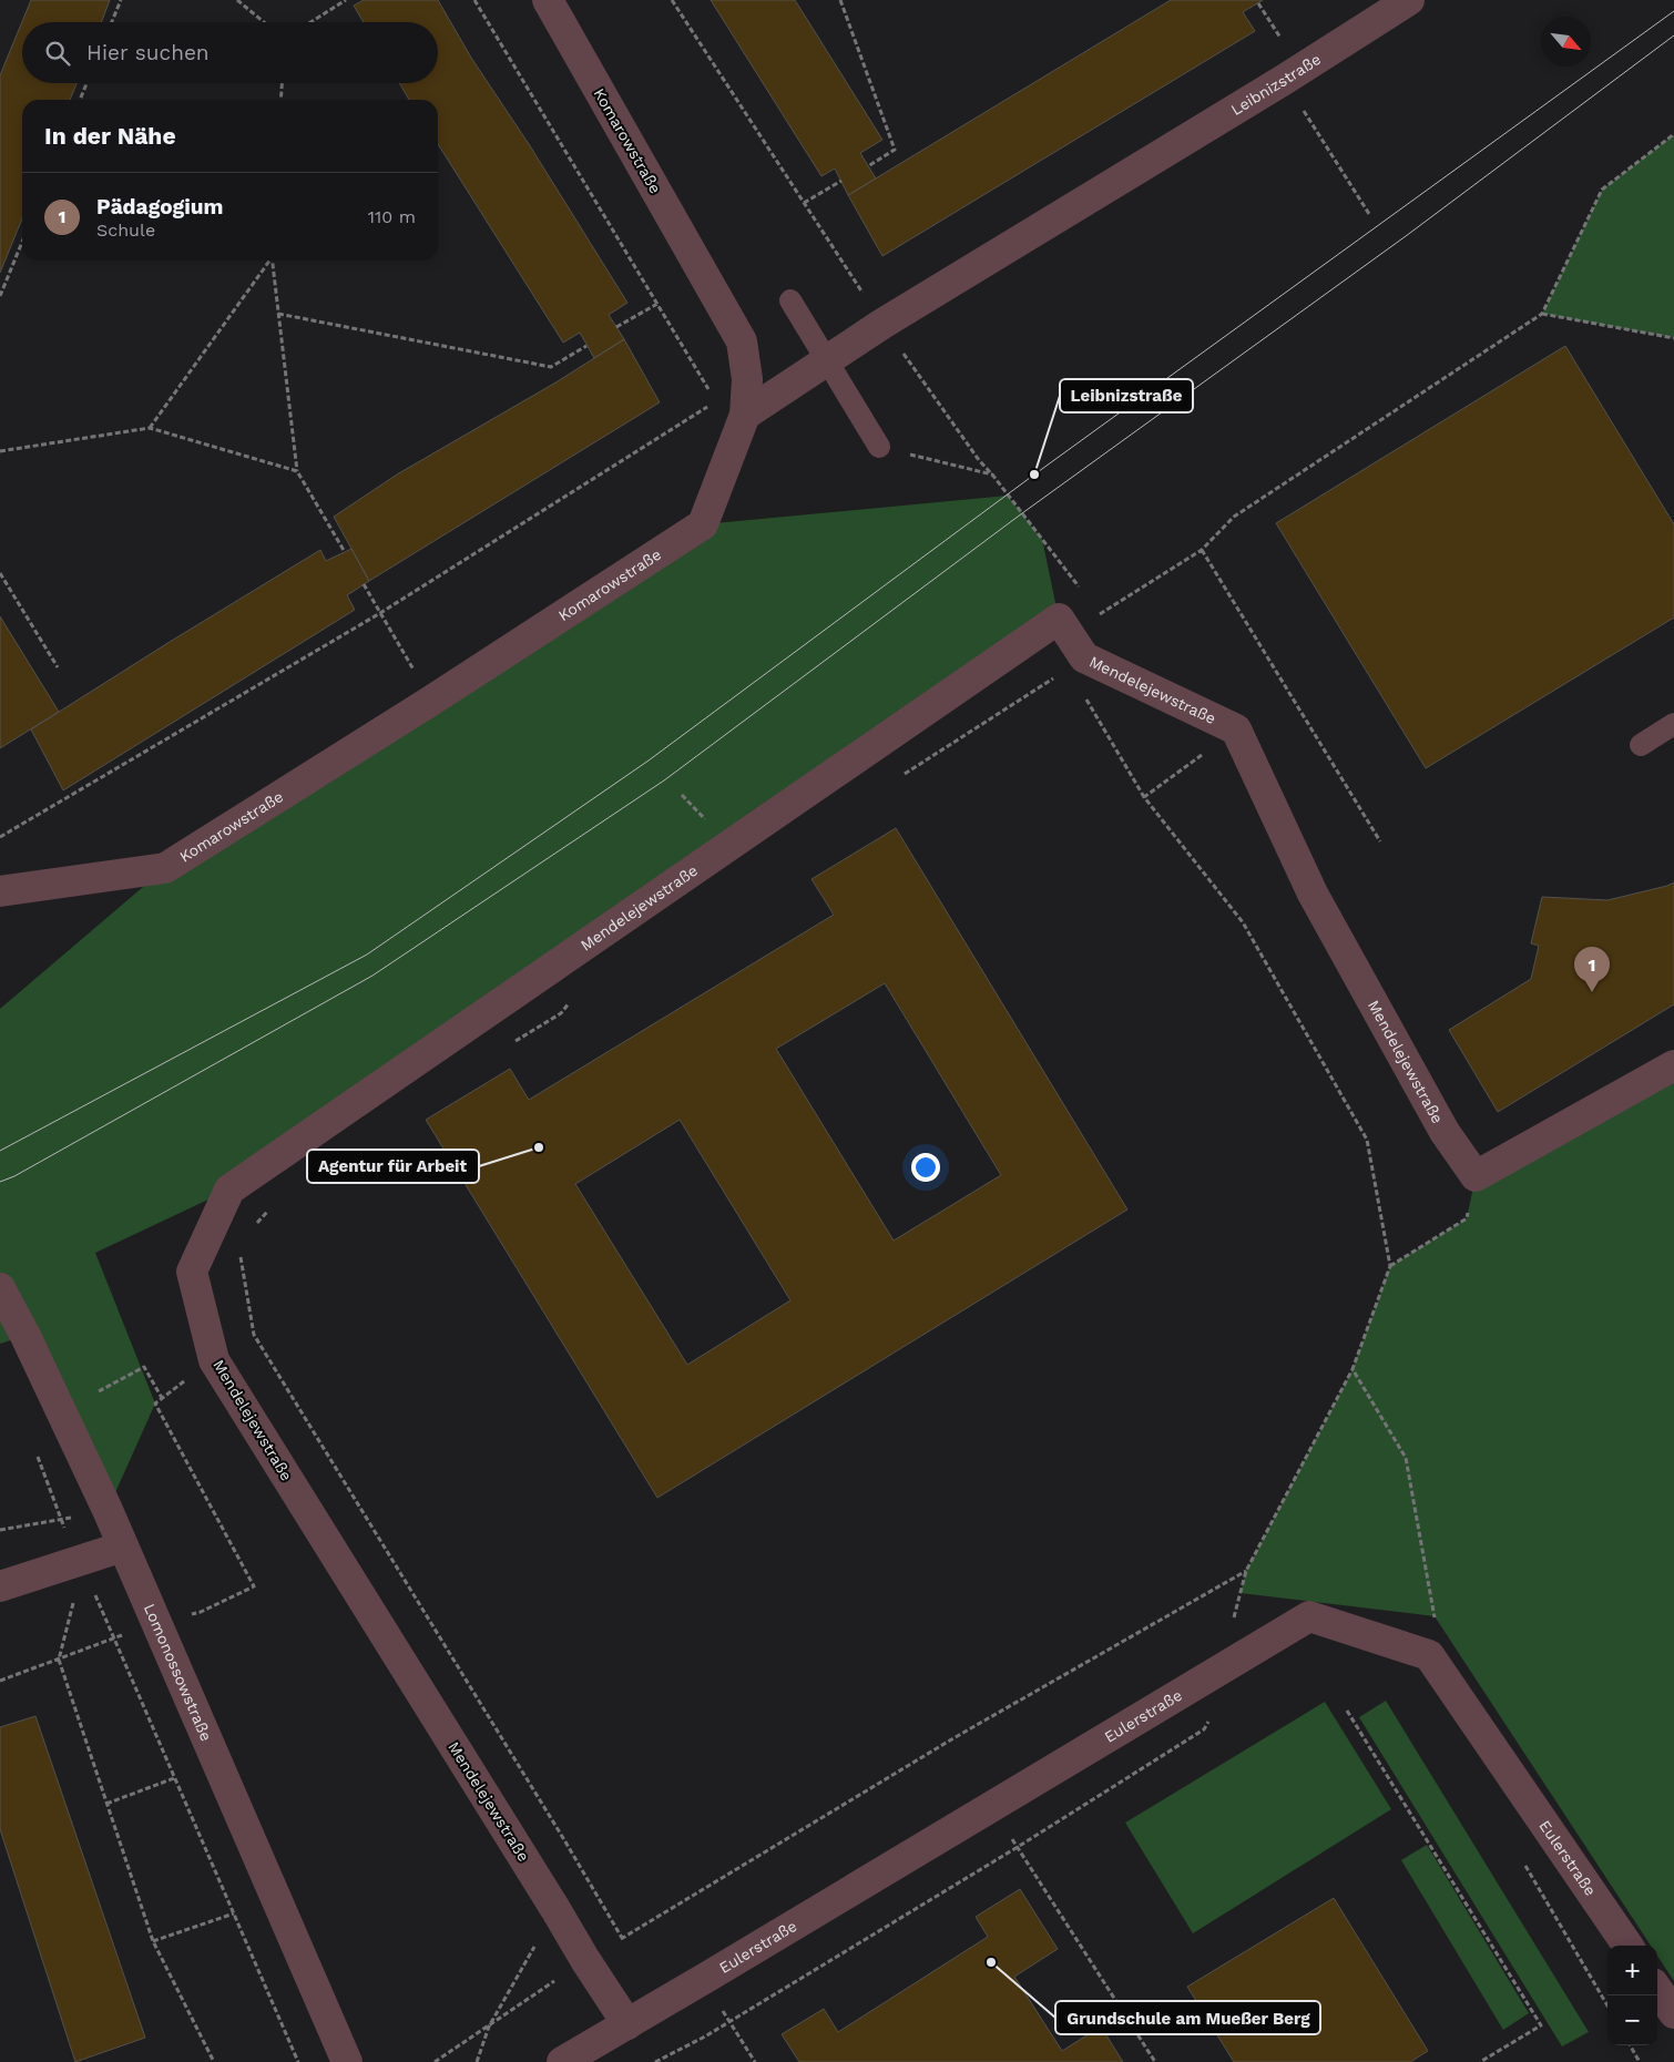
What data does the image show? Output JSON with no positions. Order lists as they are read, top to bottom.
{
  "streets": {
    "street": [
      "Leibnizstraße",
      "Komarowstraße",
      "Mendelejewstraße",
      "Lomonossowstraße",
      "Eulerstraße"
    ]
  },
  "crossings": [
    ["Leibnizstraße", "Komarowstraße"],
    ["Mendelejewstraße", "Eulerstraße"]
  ],
  "places": ["Leibnizstraße", "Agentur für Arbeit", "Grundschule am Mueßer Berg"],
  "north": "bottom right",
  "page": {
    "search": "Hier suchen",
    "heading": "In der Nähe",
    "list": [
      {
        "mark": "1",
        "name": "Pädagogium",
        "note": "Schule",
        "value": "110 m"
      }
    ],
    "pins": "1",
    "map_buttons": ["+", "−"]
  }
}
